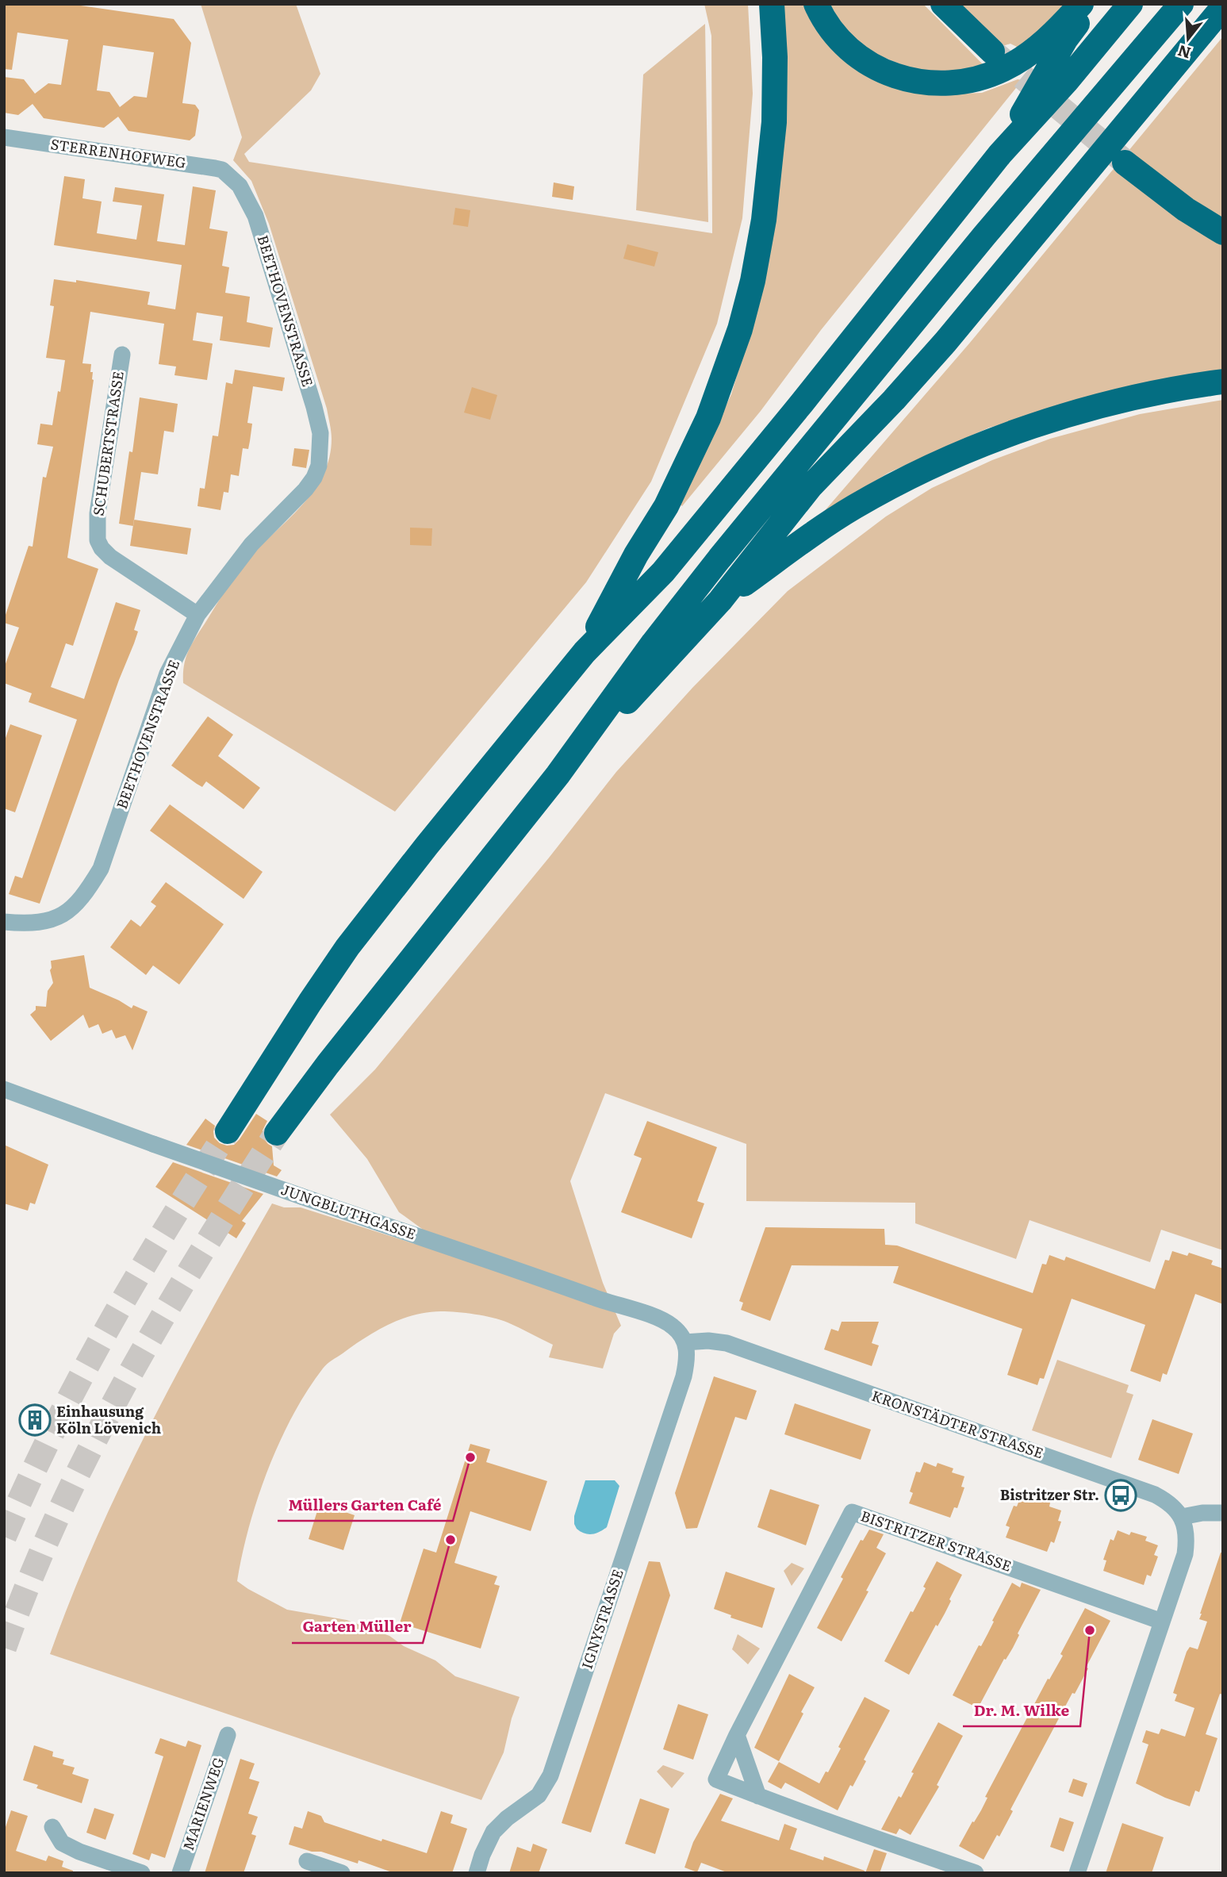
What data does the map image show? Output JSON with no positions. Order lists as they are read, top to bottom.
{
  "streets": {
    "street": [
      "STERRENHOFWEG",
      "BEETHOVENSTRASSE",
      "SCHUBERTSTRASSE",
      "JUNGBLUTHGASSE",
      "KRONSTÄDTER STRASSE",
      "BISTRITZER STRASSE",
      "IGNYSTRASSE",
      "MARIENWEG"
    ]
  },
  "crossings": [
    ["STERRENHOFWEG", "BEETHOVENSTRASSE"],
    ["BEETHOVENSTRASSE", "SCHUBERTSTRASSE"],
    ["JUNGBLUTHGASSE", "KRONSTÄDTER STRASSE"],
    ["JUNGBLUTHGASSE", "IGNYSTRASSE"],
    ["KRONSTÄDTER STRASSE", "IGNYSTRASSE"]
  ],
  "places": {
    "building": ["Einhausung Köln Lövenich"],
    "other": ["Müllers Garten Café", "Garten Müller", "Dr. M. Wilke"],
    "bus stop": ["Bistritzer Str."]
  },
  "north": "bottom"
}
